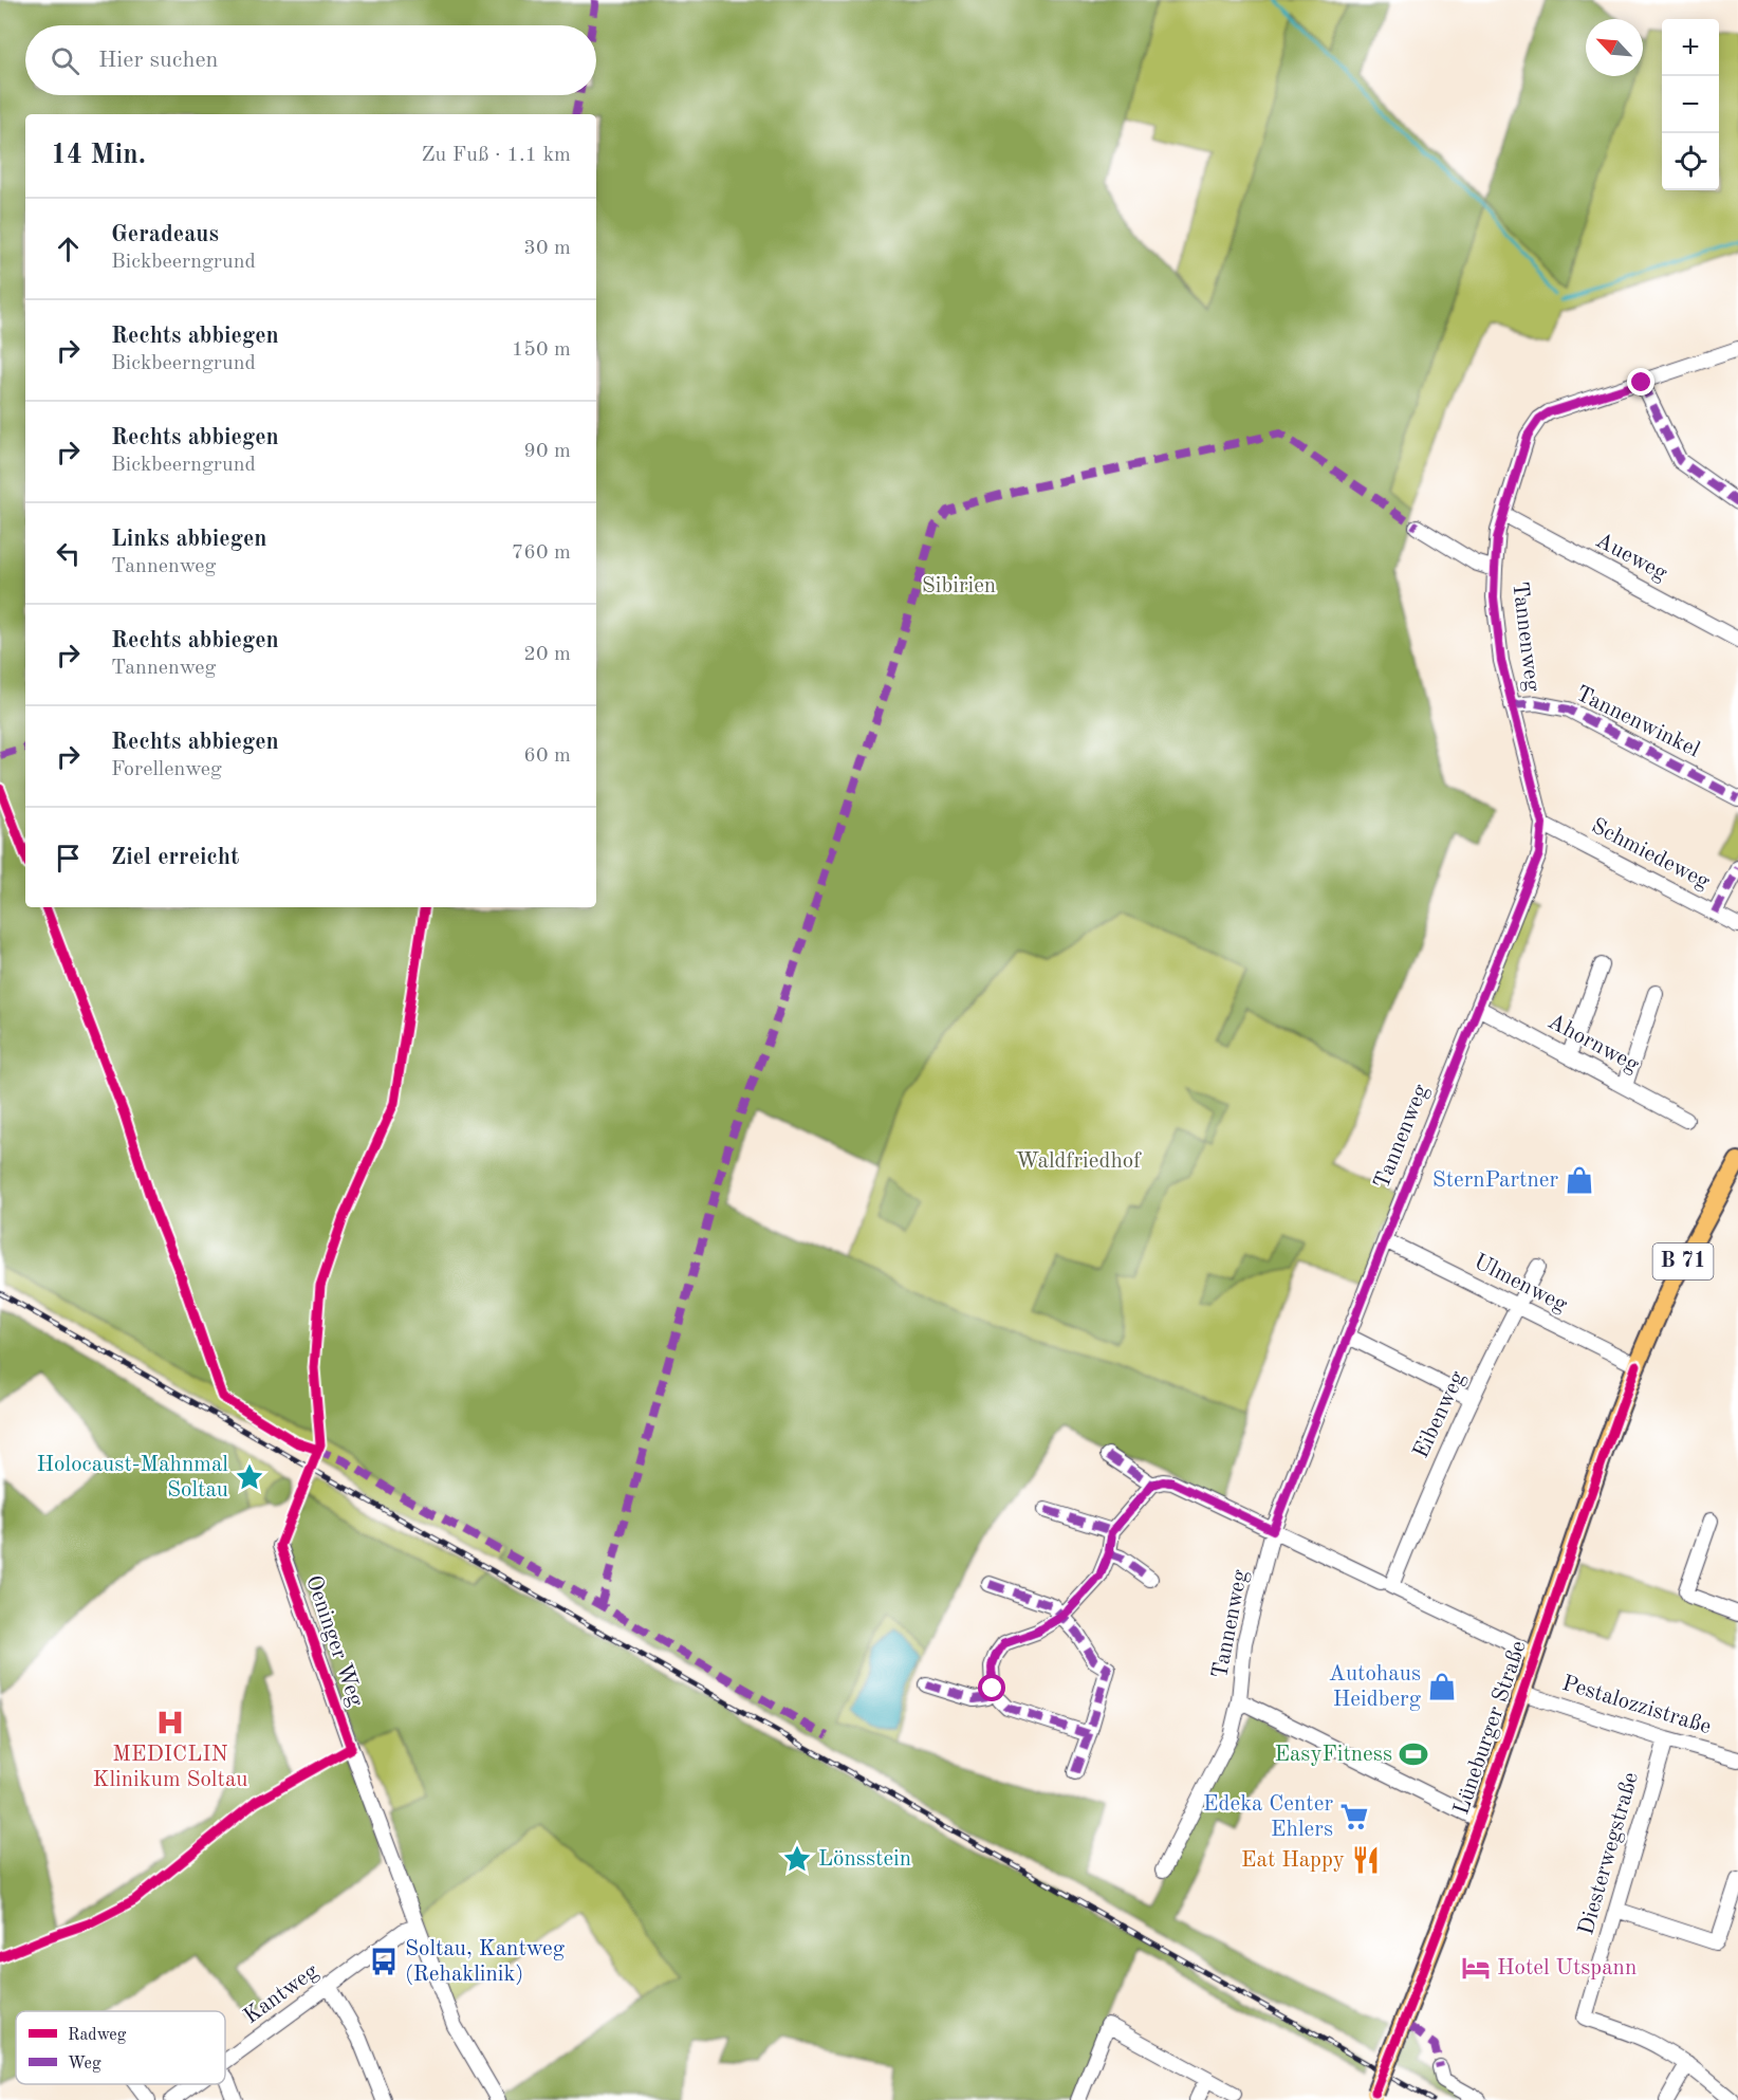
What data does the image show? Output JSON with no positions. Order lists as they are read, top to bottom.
{
  "streets": {
    "main road": ["B 71", "Lüneburger Straße"],
    "street": [
      "Aueweg",
      "Tannenweg",
      "Tannenwinkel",
      "Schmiedeweg",
      "Ahornweg",
      "Ulmenweg",
      "Eibenweg",
      "Oeninger Weg",
      "Pestalozzistraße",
      "Diesterwegstraße",
      "Kantweg"
    ]
  },
  "crossings": [
    ["Aueweg", "Tannenweg"],
    ["Tannenweg", "Tannenwinkel"],
    ["Tannenweg", "Schmiedeweg"],
    ["Tannenweg", "Ahornweg"],
    ["Tannenweg", "Ulmenweg"],
    ["Ulmenweg", "Eibenweg"],
    ["Ulmenweg", "Lüneburger Straße"],
    ["Oeninger Weg", "Kantweg"],
    ["Pestalozzistraße", "Lüneburger Straße"],
    ["Pestalozzistraße", "Diesterwegstraße"]
  ],
  "parks": ["Sibirien", "Waldfriedhof"],
  "places": {
    "shop": ["SternPartner", "Autohaus Heidberg"],
    "place": ["Holocaust-Mahnmal Soltau", "Lönsstein"],
    "hospital": ["MEDICLIN Klinikum Soltau"],
    "sports": ["EasyFitness"],
    "supermarket": ["Edeka Center Ehlers"],
    "restaurant": ["Eat Happy"],
    "bus stop": ["Soltau, Kantweg (Rehaklinik)"],
    "hotel": ["Hotel Utspann"]
  },
  "legend": ["Radweg", "Weg"],
  "north": "top left",
  "page": {
    "map_buttons": ["+", "−"],
    "search": "Hier suchen",
    "heading": ["14 Min.", "Zu Fuß · 1.1 km"],
    "list": [
      ["Geradeaus", "Bickbeerngrund", "30 m"],
      ["Rechts abbiegen", "Bickbeerngrund", "150 m"],
      ["Rechts abbiegen", "Bickbeerngrund", "90 m"],
      ["Links abbiegen", "Tannenweg", "760 m"],
      ["Rechts abbiegen", "Tannenweg", "20 m"],
      ["Rechts abbiegen", "Forellenweg", "60 m"],
      "Ziel erreicht"
    ]
  }
}
